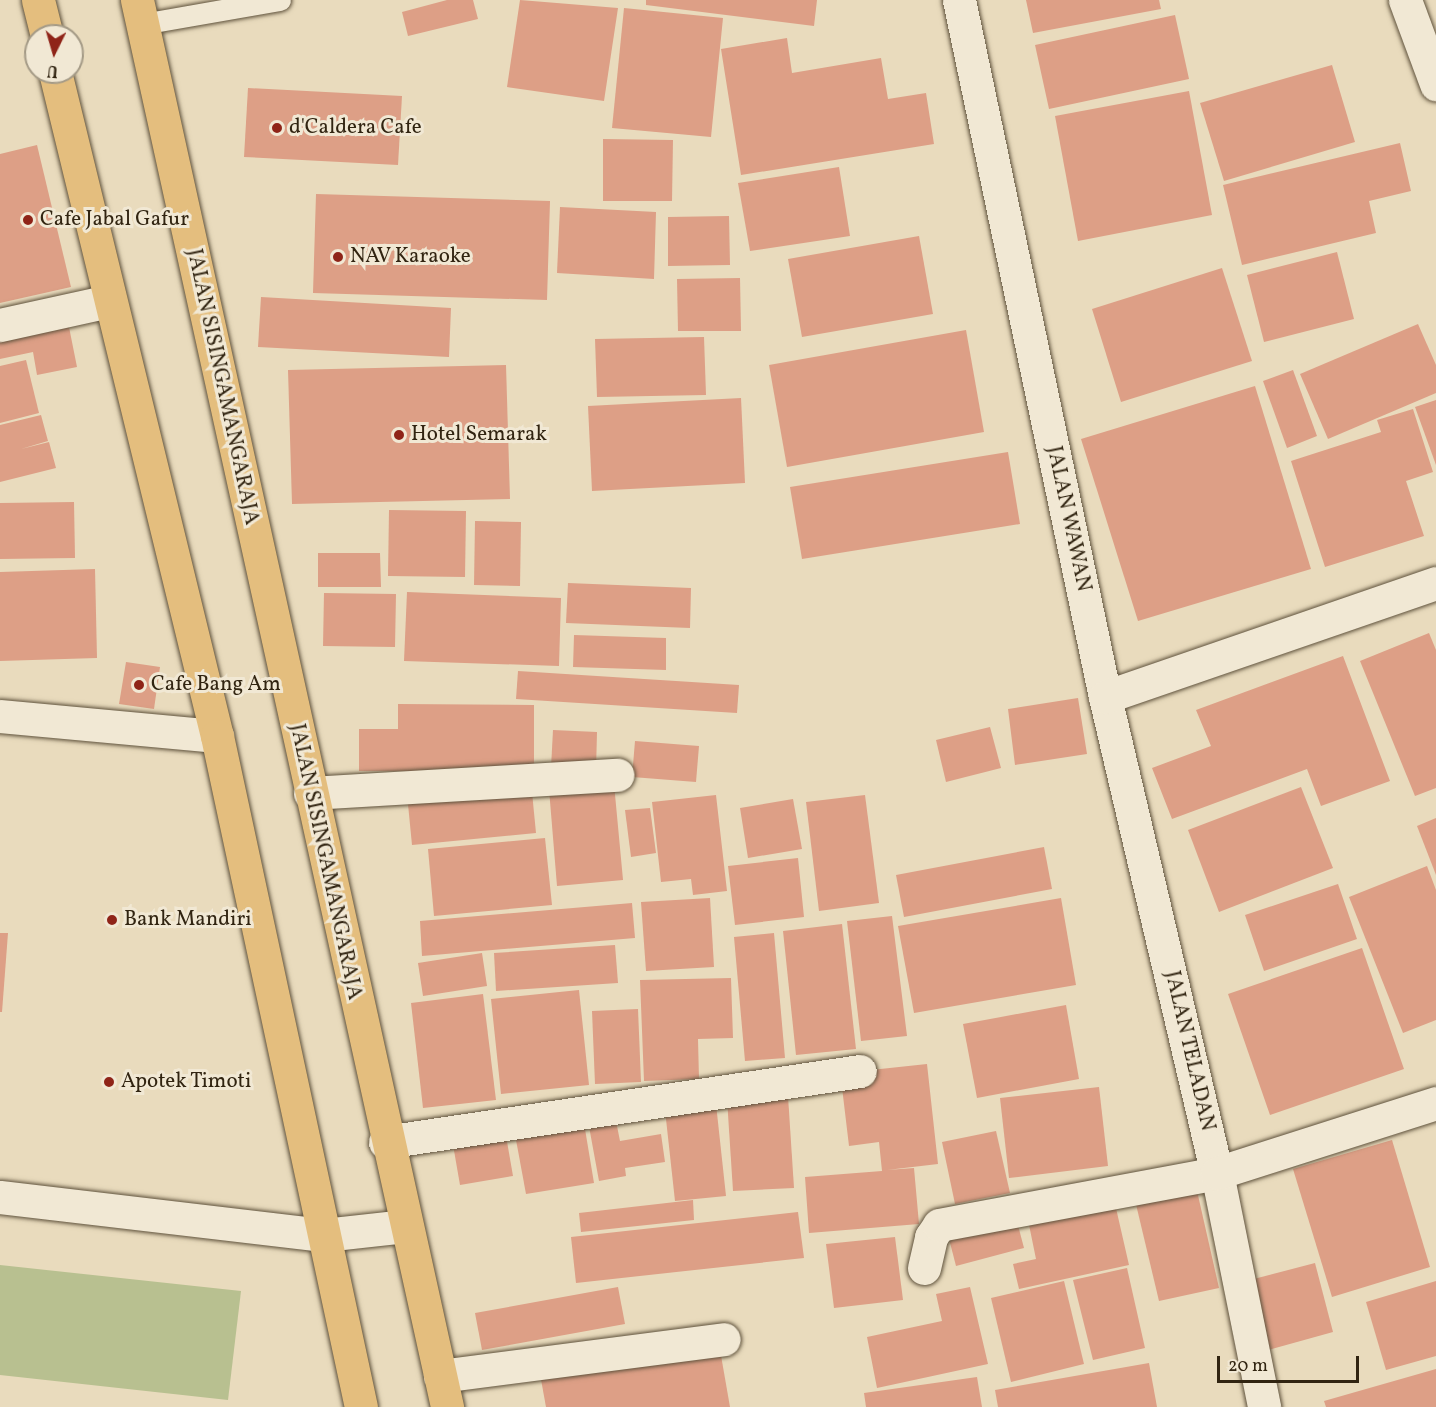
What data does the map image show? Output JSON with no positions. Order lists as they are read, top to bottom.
{
  "streets": {
    "main road": ["JALAN SISINGAMANGARAJA"],
    "street": ["JALAN WAWAN", "JALAN TELADAN"]
  },
  "crossings": [
    ["JALAN WAWAN", "JALAN TELADAN"]
  ],
  "places": [
    "d'Caldera Cafe",
    "Cafe Jabal Gafur",
    "NAV Karaoke",
    "Hotel Semarak",
    "Cafe Bang Am",
    "Bank Mandiri",
    "Apotek Timoti"
  ],
  "scale_bar": "20 m",
  "north": "bottom"
}
